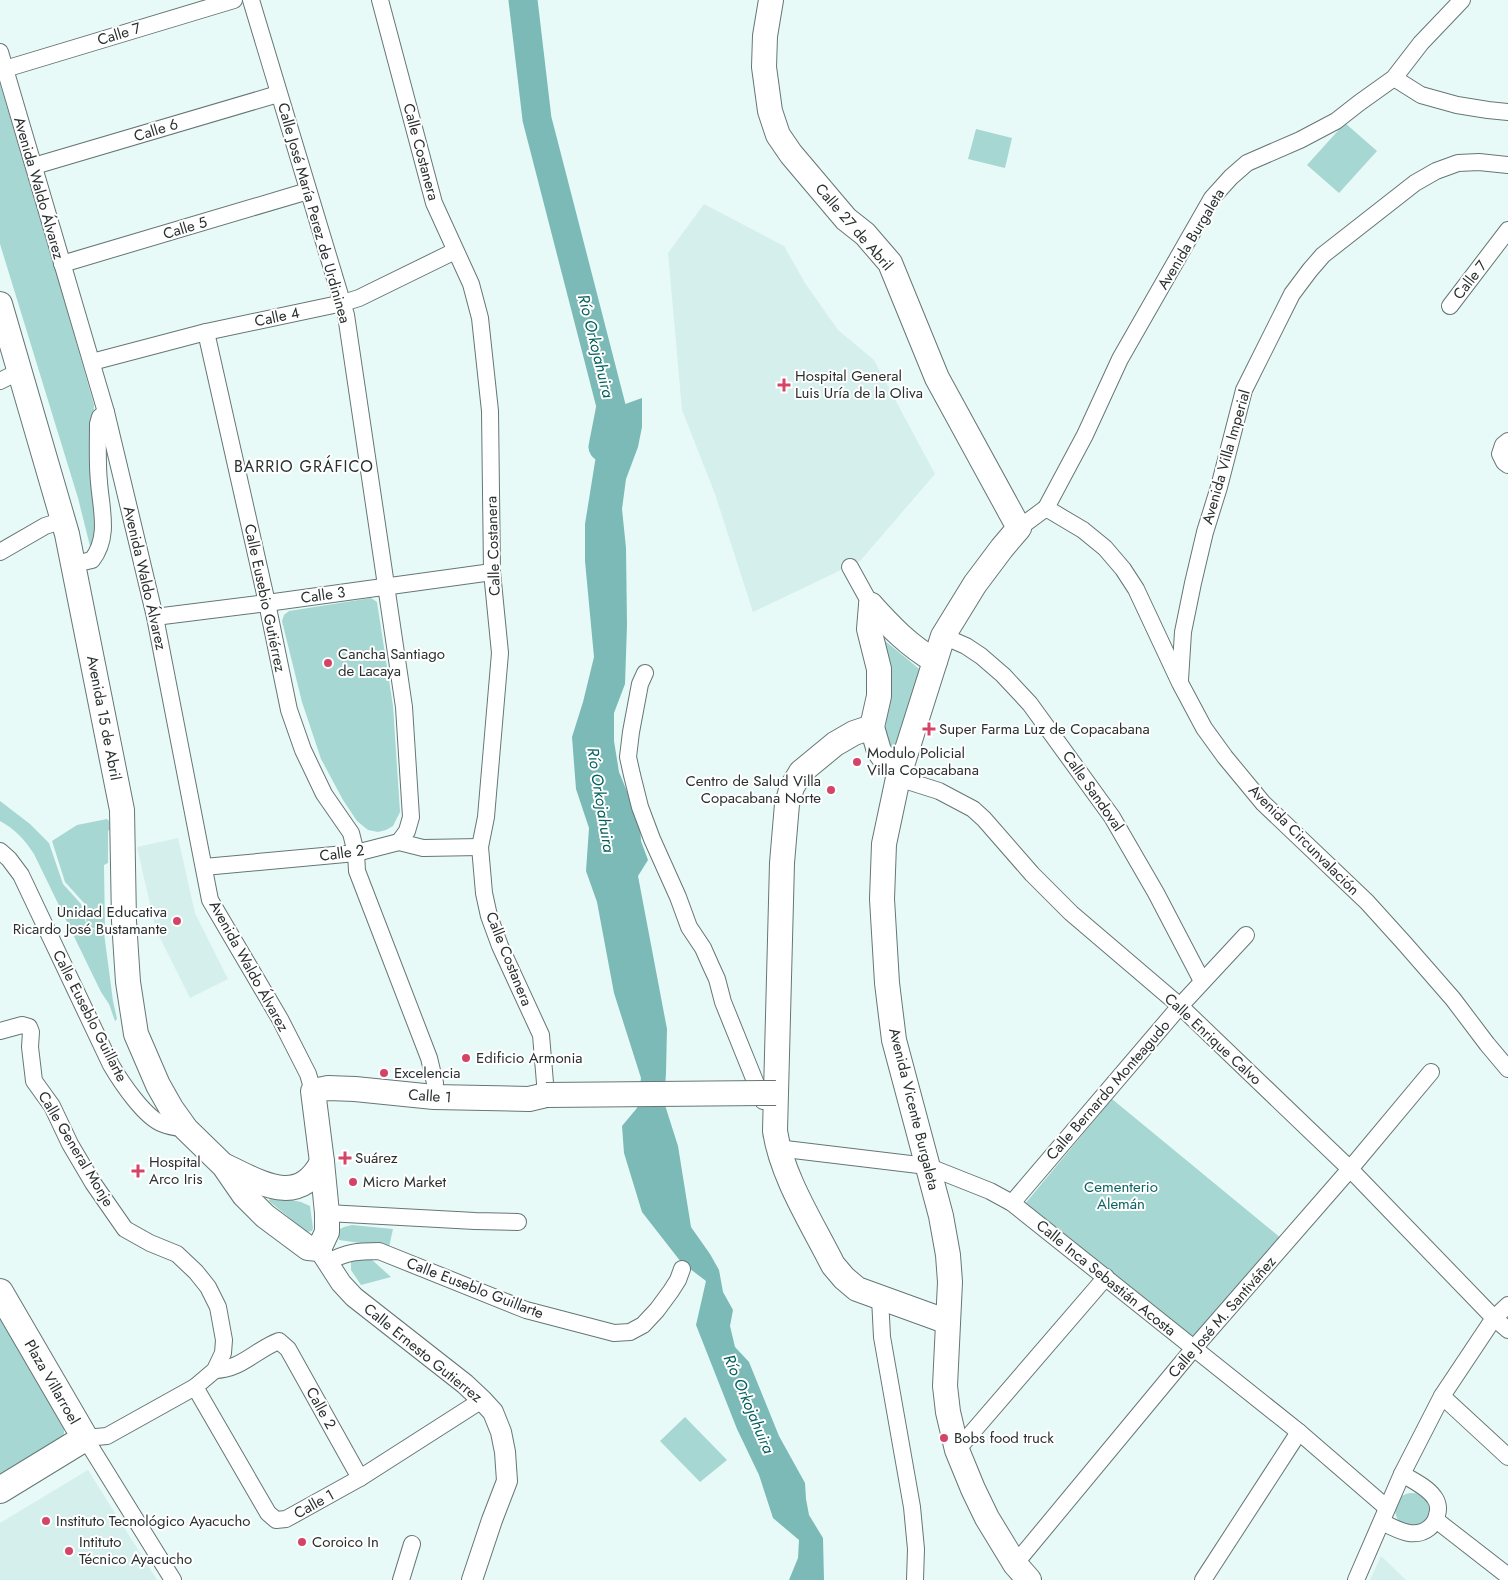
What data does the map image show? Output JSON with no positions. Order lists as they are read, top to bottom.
{
  "streets": {
    "main road": [
      "Calle 27 de Abril",
      "Avenida 15 de Abril",
      "Calle 1",
      "Avenida Vicente Burgaleta",
      "Plaza Villarroel"
    ],
    "street": [
      "Calle 7",
      "Calle 6",
      "Calle Costanera",
      "Avenida Waldo Álvarez",
      "Calle José María Perez de Urdininea",
      "Calle 5",
      "Avenida Burgaleta",
      "Calle 4",
      "Avenida Villa Imperial",
      "Calle 3",
      "Calle Eusebio Gutiérrez",
      "Calle Sandoval",
      "Avenida Circunvalación",
      "Calle 2",
      "Calle Euseblo Guillarte",
      "Calle Enrique Calvo",
      "Calle Bernardo Monteagudo",
      "Calle General Monje",
      "Calle Inca Sebastián Acosta",
      "Calle José M. Santiváñez",
      "Calle Ernesto Gutierrez"
    ]
  },
  "crossings": [
    ["Calle 7", "Avenida Waldo Álvarez"],
    ["Calle 6", "Avenida Waldo Álvarez"],
    ["Calle 6", "Calle José María Perez de Urdininea"],
    ["Calle Costanera", "Calle 4"],
    ["Calle Costanera", "Calle 3"],
    ["Calle Costanera", "Calle 2"],
    ["Calle Costanera", "Calle 1"],
    ["Avenida Waldo Álvarez", "Calle 5"],
    ["Avenida Waldo Álvarez", "Calle 4"],
    ["Avenida Waldo Álvarez", "Calle 3"],
    ["Avenida Waldo Álvarez", "Calle 2"],
    ["Avenida Waldo Álvarez", "Calle 1"],
    ["Calle José María Perez de Urdininea", "Calle 5"],
    ["Calle José María Perez de Urdininea", "Calle 4"],
    ["Calle José María Perez de Urdininea", "Calle 3"],
    ["Calle José María Perez de Urdininea", "Calle 2"],
    ["Calle 27 de Abril", "Avenida Burgaleta"],
    ["Calle 27 de Abril", "Avenida Vicente Burgaleta"],
    ["Avenida Burgaleta", "Avenida Circunvalación"],
    ["Avenida Burgaleta", "Avenida Vicente Burgaleta"],
    ["Calle 4", "Calle Eusebio Gutiérrez"],
    ["Avenida Villa Imperial", "Avenida Circunvalación"],
    ["Calle 3", "Calle Eusebio Gutiérrez"],
    ["Calle Eusebio Gutiérrez", "Calle 2"],
    ["Avenida 15 de Abril", "Calle Euseblo Guillarte"],
    ["Calle Sandoval", "Calle Bernardo Monteagudo"],
    ["Calle Sandoval", "Avenida Vicente Burgaleta"],
    ["Calle 2", "Calle 1"],
    ["Calle 2", "Calle General Monje"],
    ["Calle Euseblo Guillarte", "Calle Ernesto Gutierrez"],
    ["Calle Enrique Calvo", "Calle Bernardo Monteagudo"],
    ["Calle Enrique Calvo", "Avenida Vicente Burgaleta"],
    ["Calle Enrique Calvo", "Calle José M. Santiváñez"],
    ["Calle Bernardo Monteagudo", "Calle Inca Sebastián Acosta"],
    ["Calle 1", "Calle Ernesto Gutierrez"],
    ["Avenida Vicente Burgaleta", "Calle Inca Sebastián Acosta"],
    ["Avenida Vicente Burgaleta", "Calle José M. Santiváñez"],
    ["Calle Inca Sebastián Acosta", "Calle José M. Santiváñez"]
  ],
  "districts": ["BARRIO GRÁFICO"],
  "water": ["Río Orkojahuira"],
  "parks": ["Cementerio Alemán"],
  "places": {
    "health": [
      "Hospital General Luis Uría de la Oliva",
      "Super Farma Luz de Copacabana",
      "Suárez",
      "Hospital Arco Iris"
    ],
    "other": [
      "Cancha Santiago de Lacaya",
      "Modulo Policial Villa Copacabana",
      "Centro de Salud Villa Copacabana Norte",
      "Unidad Educativa Ricardo José Bustamante",
      "Edificio Armonia",
      "Excelencia",
      "Micro Market",
      "Bobs food truck",
      "Instituto Tecnológico Ayacucho",
      "Coroico In",
      "Intituto Técnico Ayacucho"
    ]
  }
}
